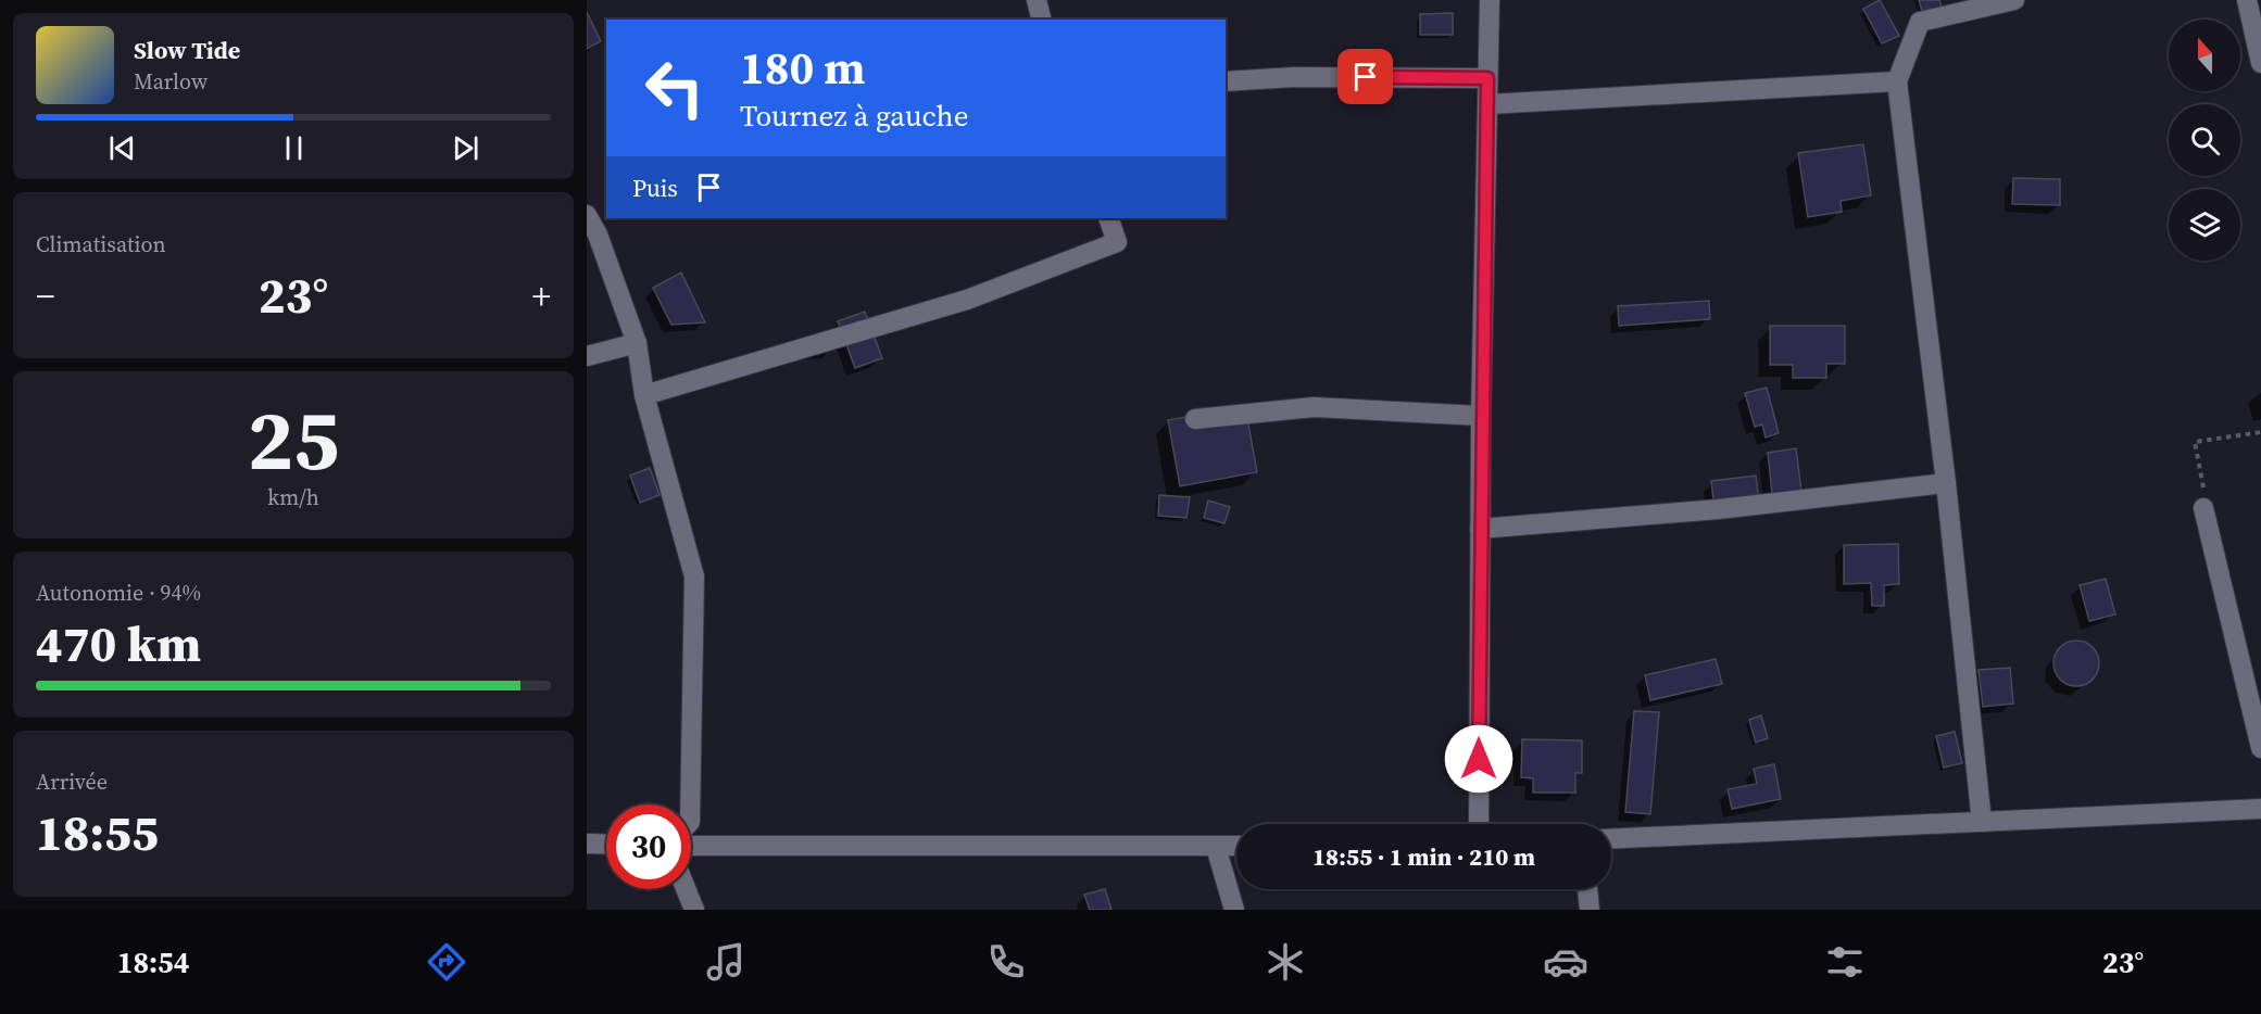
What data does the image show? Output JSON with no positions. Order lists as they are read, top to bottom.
{
  "north": "top",
  "page": {
    "turn": ["180 m", "Tournez à gauche"],
    "song": ["Slow Tide", "Marlow"],
    "then": "Puis",
    "tile": [
      "Climatisation",
      ["25", "km/h"],
      ["Autonomie · 94%", "470 km"],
      ["Arrivée", "18:55"]
    ],
    "heat": ["−", "23°", "+"],
    "limit": "30",
    "trip": "18:55 · 1 min · 210 m",
    "tabs": ["18:54", "23°"]
  }
}
